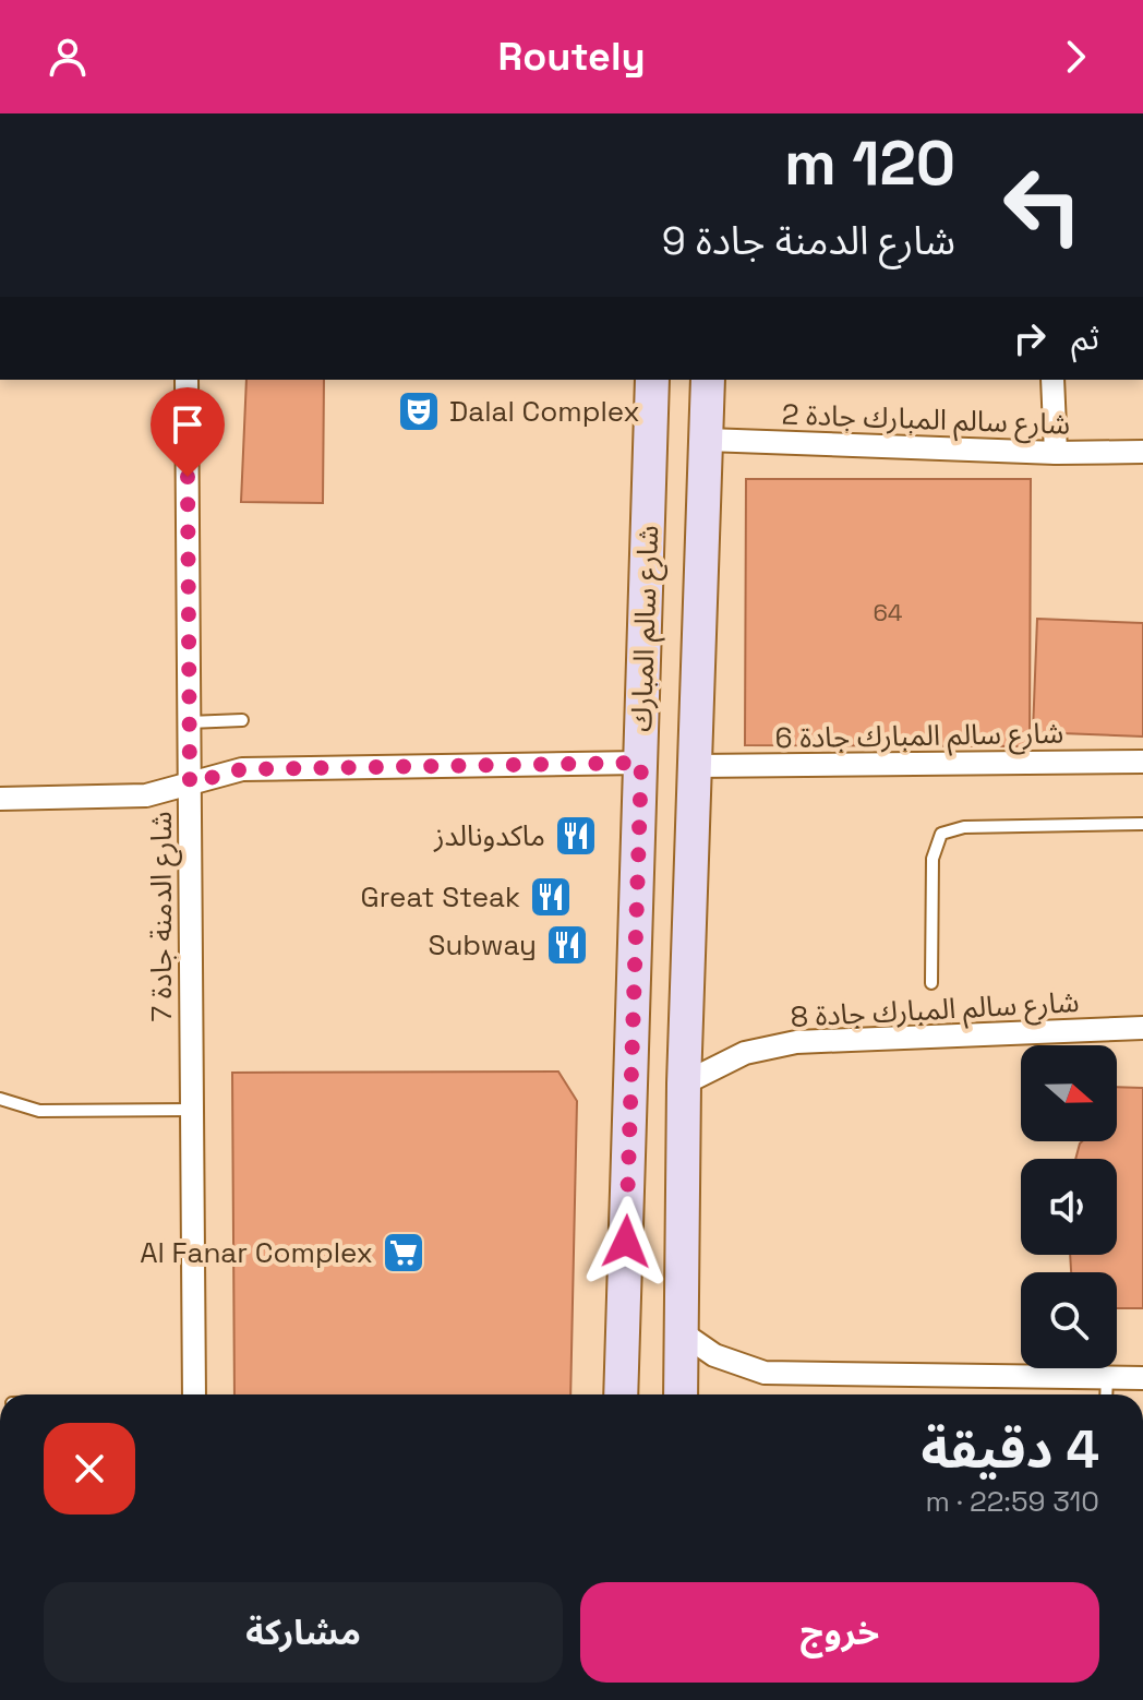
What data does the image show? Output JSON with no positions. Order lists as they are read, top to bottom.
{
  "streets": {
    "main road": ["شارع سالم المبارك"],
    "street": [
      "شارع سالم المبارك جادة 2",
      "شارع سالم المبارك جادة 6",
      "شارع الدمنة جادة 7",
      "شارع سالم المبارك جادة 8"
    ]
  },
  "crossings": [
    ["شارع سالم المبارك جادة 2", "شارع سالم المبارك"],
    ["شارع سالم المبارك", "شارع سالم المبارك جادة 6"],
    ["شارع سالم المبارك", "شارع سالم المبارك جادة 8"]
  ],
  "places": {
    "theatre": ["Dalal Complex"],
    "restaurant": ["ماكدونالدز", "Great Steak", "Subway"],
    "supermarket": ["Al Fanar Complex"]
  },
  "house_numbers": ["64"],
  "north": "right",
  "page": {
    "header": "Routely",
    "turn": ["120 m", "شارع الدمنة جادة 9"],
    "then": "ثم",
    "heading": ["4 دقيقة", "310 m · 22:59"],
    "buttons": ["خروج", "مشاركة"]
  }
}
